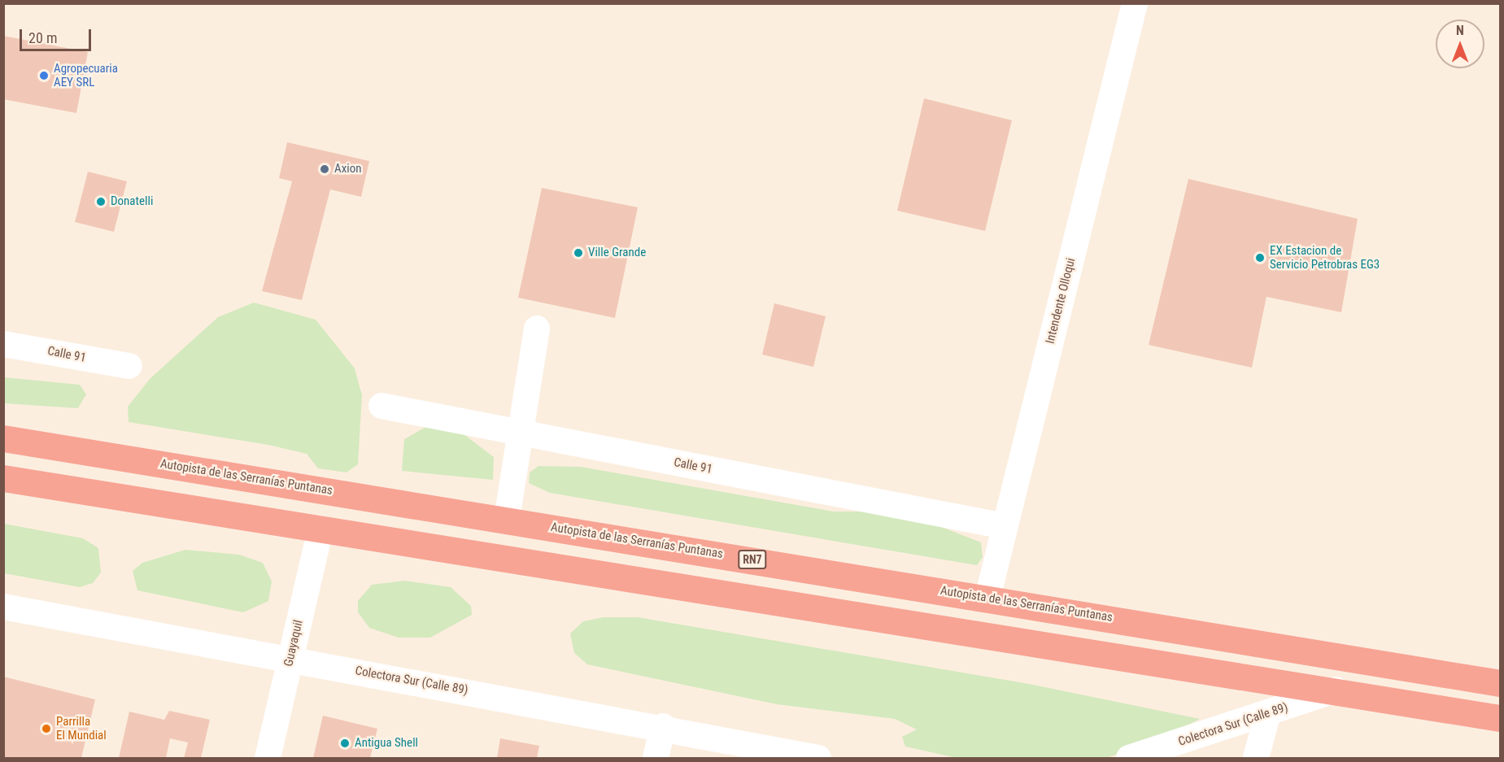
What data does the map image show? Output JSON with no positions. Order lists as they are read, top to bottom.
{
  "streets": {
    "highway": ["Autopista de las Serranías Puntanas", "RN7"],
    "street": [
      "Intendente Olloqui",
      "Calle 91",
      "Guayaquil",
      "Colectora Sur (Calle 89)"
    ]
  },
  "crossings": [
    ["Intendente Olloqui", "Calle 91"],
    ["Intendente Olloqui", "Autopista de las Serranías Puntanas"],
    ["Guayaquil", "Colectora Sur (Calle 89)"]
  ],
  "places": [
    "Agropecuaria AEY SRL",
    "Axion",
    "Donatelli",
    "Ville Grande",
    "EX Estacion de Servicio Petrobras EG3",
    "Parrilla El Mundial",
    "Antigua Shell"
  ],
  "scale_bar": "20 m",
  "north": "top"
}
